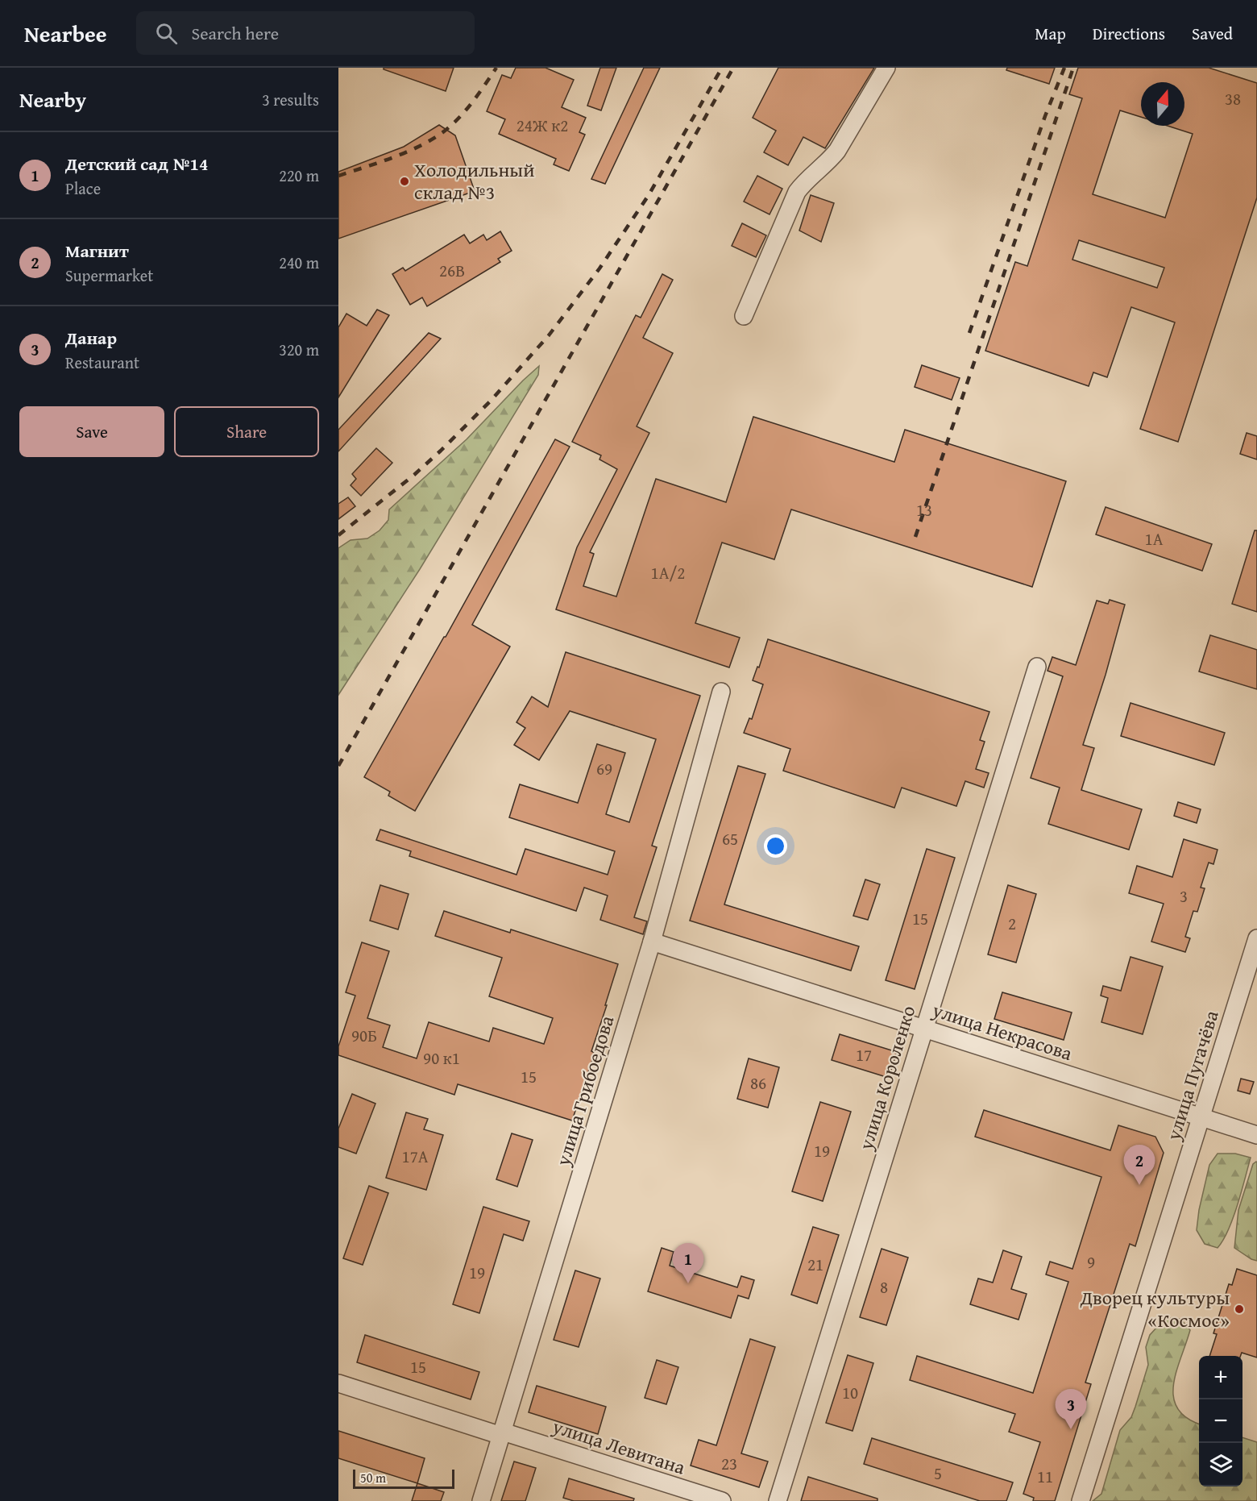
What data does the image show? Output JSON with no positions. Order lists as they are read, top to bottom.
{
  "streets": {
    "street": [
      "улица Некрасова",
      "улица Пугачёва",
      "улица Короленко",
      "улица Грибоедова",
      "улица Левитана"
    ]
  },
  "crossings": [
    ["улица Некрасова", "улица Пугачёва"],
    ["улица Некрасова", "улица Короленко"],
    ["улица Некрасова", "улица Грибоедова"],
    ["улица Грибоедова", "улица Левитана"]
  ],
  "places": ["Холодильный склад №3", "Дворец культуры «Космос»"],
  "house_numbers": [
    "38",
    "24Ж к2",
    "26В",
    "13",
    "1А",
    "1А/2",
    "69",
    "65",
    "3",
    "15",
    "2",
    "90Б",
    "17",
    "90 к1",
    "15",
    "86",
    "19",
    "17А",
    "9",
    "21",
    "19",
    "8",
    "15",
    "10",
    "23",
    "5",
    "11"
  ],
  "scale_bar": "50 m",
  "north": "top",
  "page": {
    "header": "Nearbee",
    "search": "Search here",
    "nav": ["Map", "Directions", "Saved"],
    "heading": ["Nearby", "3 results"],
    "list": [
      {
        "mark": "1",
        "name": "Детский сад №14",
        "note": "Place",
        "value": "220 m"
      },
      {
        "mark": "2",
        "name": "Магнит",
        "note": "Supermarket",
        "value": "240 m"
      },
      {
        "mark": "3",
        "name": "Данар",
        "note": "Restaurant",
        "value": "320 m"
      }
    ],
    "buttons": ["Save", "Share"],
    "pins": ["2", "1", "3"],
    "map_buttons": ["+", "−"],
    "scale": "50 m"
  }
}
